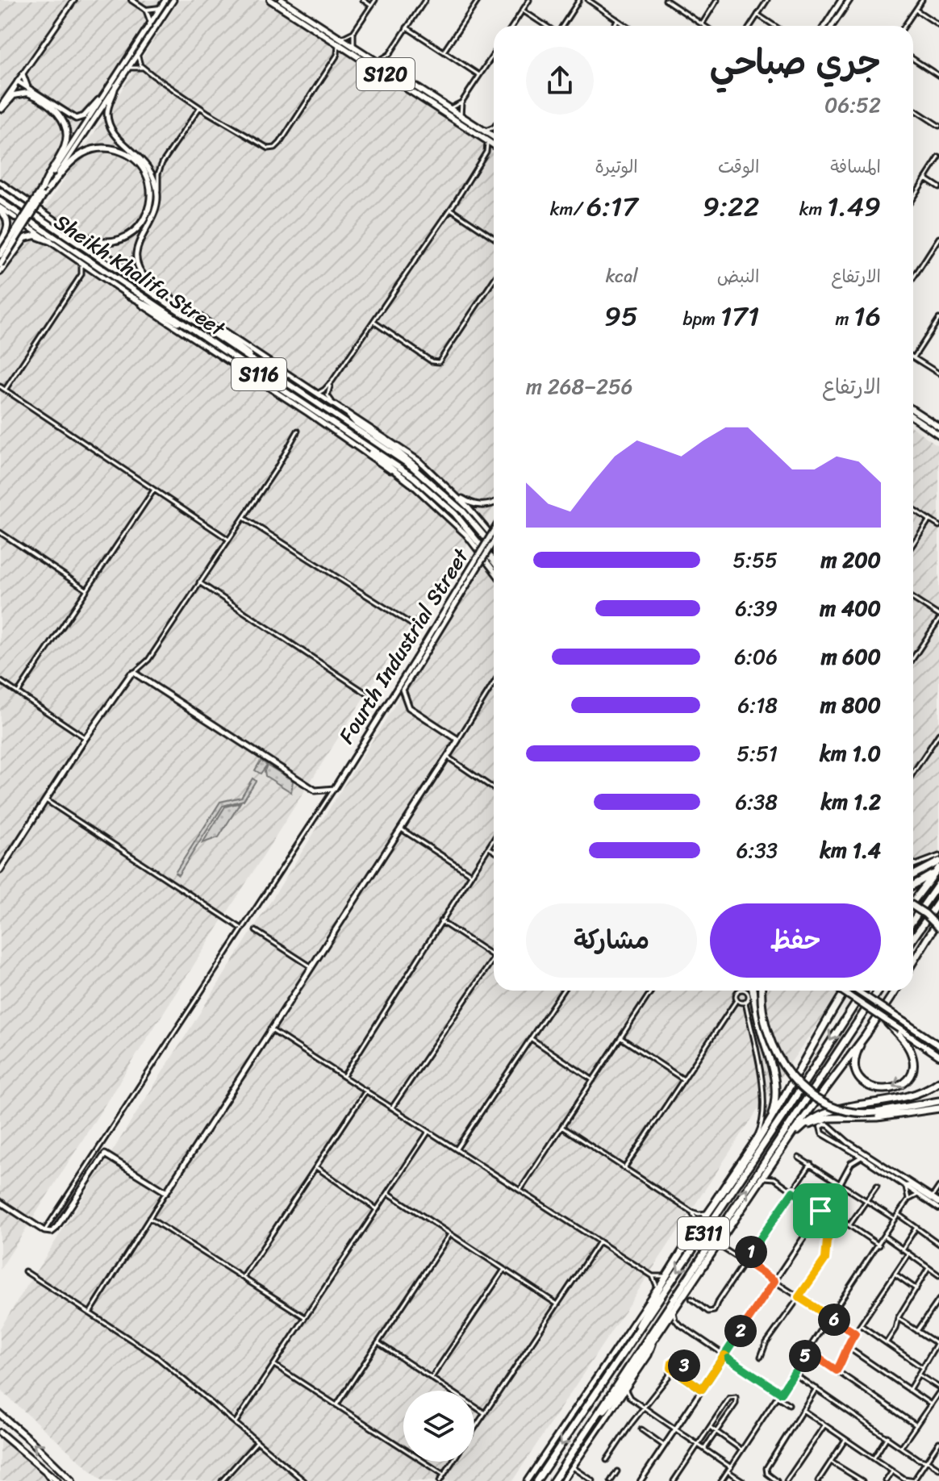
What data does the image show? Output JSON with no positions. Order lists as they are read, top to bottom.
{
  "streets": {
    "highway": ["E311"],
    "main road": [
      "S120",
      "Sheikh Khalifa Street",
      "S116",
      "Fourth Industrial Street"
    ]
  },
  "page": {
    "heading": ["جري صباحي", "06:52"],
    "stats": [
      ["المسافة", "1.49 km"],
      ["الوقت", "9:22"],
      ["الوتيرة", "6:17 /km"],
      ["الارتفاع", "16 m"],
      ["النبض", "171 bpm"],
      ["kcal", "95"]
    ],
    "chart": ["الارتفاع", "256–268 m"],
    "list": [
      {
        "name": "200 m",
        "note": "5:55"
      },
      {
        "name": "400 m",
        "note": "6:39"
      },
      {
        "name": "600 m",
        "note": "6:06"
      },
      {
        "name": "800 m",
        "note": "6:18"
      },
      {
        "name": "1.0 km",
        "note": "5:51"
      },
      {
        "name": "1.2 km",
        "note": "6:38"
      },
      {
        "name": "1.4 km",
        "note": "6:33"
      }
    ],
    "buttons": ["حفظ", "مشاركة"],
    "pins": [
      "1",
      "6",
      "2",
      "5",
      "3"
    ]
  }
}
